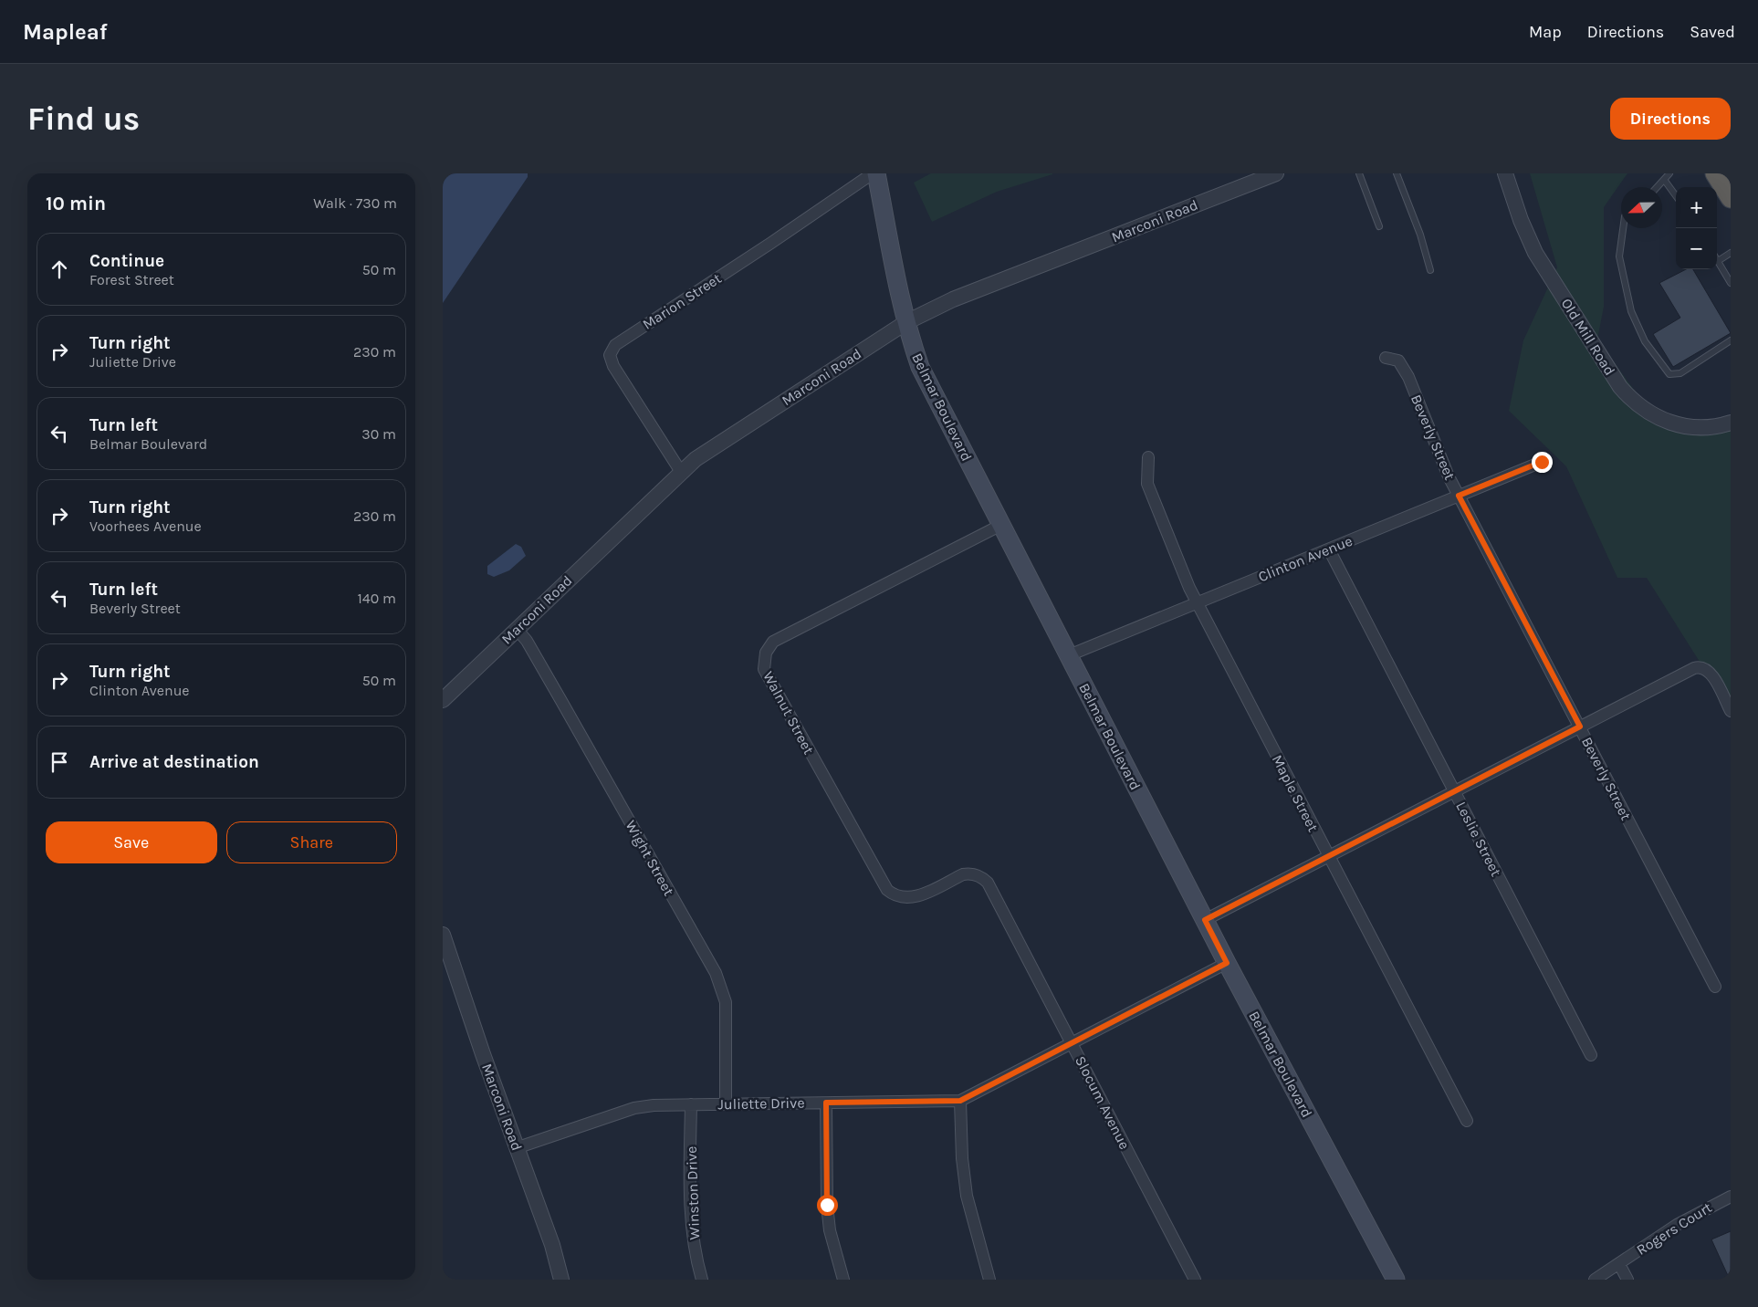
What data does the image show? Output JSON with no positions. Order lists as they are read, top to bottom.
{
  "streets": {
    "main road": ["Belmar Boulevard"],
    "street": [
      "Marconi Road",
      "Marion Street",
      "Old Mill Road",
      "Beverly Street",
      "Clinton Avenue",
      "Walnut Street",
      "Maple Street",
      "Leslie Street",
      "Wight Street",
      "Slocum Avenue",
      "Juliette Drive",
      "Winston Drive",
      "Rogers Court"
    ]
  },
  "crossings": [
    ["Marconi Road", "Marion Street"],
    ["Marconi Road", "Belmar Boulevard"],
    ["Marconi Road", "Wight Street"],
    ["Marconi Road", "Juliette Drive"],
    ["Belmar Boulevard", "Clinton Avenue"],
    ["Belmar Boulevard", "Walnut Street"],
    ["Belmar Boulevard", "Juliette Drive"],
    ["Beverly Street", "Clinton Avenue"],
    ["Clinton Avenue", "Maple Street"],
    ["Clinton Avenue", "Leslie Street"],
    ["Walnut Street", "Slocum Avenue"],
    ["Wight Street", "Juliette Drive"],
    ["Slocum Avenue", "Juliette Drive"],
    ["Juliette Drive", "Winston Drive"]
  ],
  "north": "left",
  "page": {
    "header": "Mapleaf",
    "nav": ["Map", "Directions", "Saved"],
    "buttons": [
      "Directions",
      ["Save", "Share"]
    ],
    "title": "Find us",
    "heading": ["10 min", "Walk · 730 m"],
    "map_buttons": ["+", "−"],
    "list": [
      ["Continue", "Forest Street", "50 m"],
      ["Turn right", "Juliette Drive", "230 m"],
      ["Turn left", "Belmar Boulevard", "30 m"],
      ["Turn right", "Voorhees Avenue", "230 m"],
      ["Turn left", "Beverly Street", "140 m"],
      ["Turn right", "Clinton Avenue", "50 m"],
      "Arrive at destination"
    ]
  }
}
